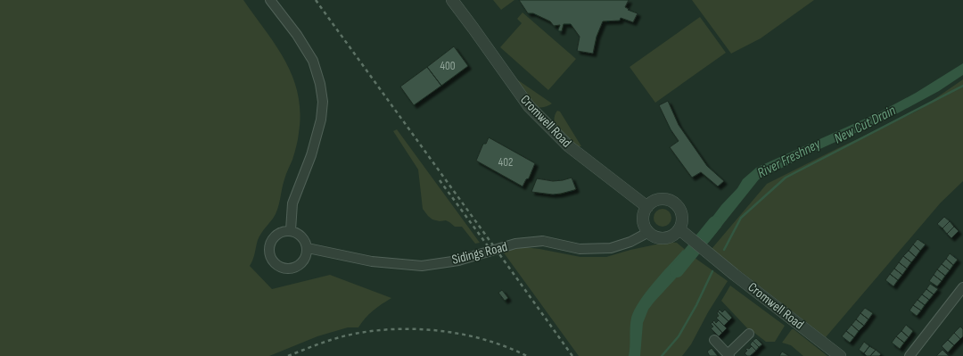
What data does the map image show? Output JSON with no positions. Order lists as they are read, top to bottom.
{
  "streets": {
    "street": ["Cromwell Road", "Sidings Road"]
  },
  "crossings": [
    ["Cromwell Road", "Sidings Road"]
  ],
  "water": ["New Cut Drain", "River Freshney"],
  "house_numbers": ["400", "402"]
}
